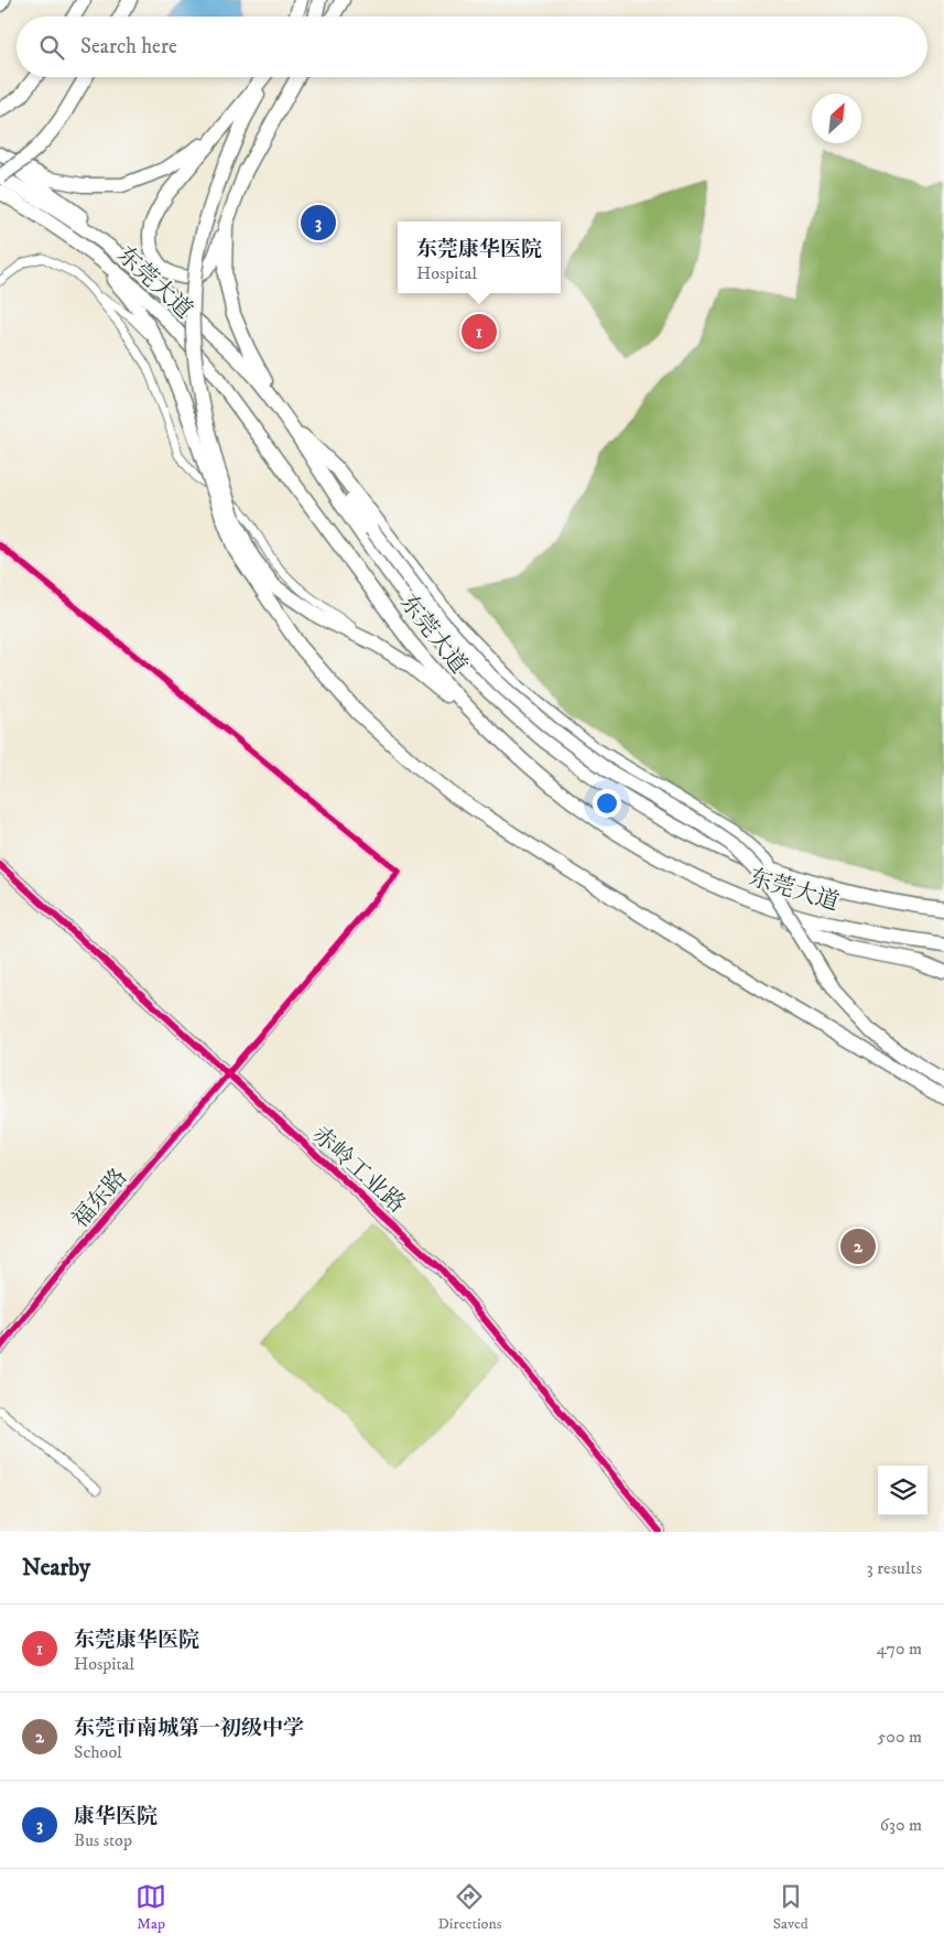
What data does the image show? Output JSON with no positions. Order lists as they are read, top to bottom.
{
  "streets": {
    "highway": ["东莞大道"],
    "street": ["赤岭工业路", "福东路"]
  },
  "crossings": [
    ["赤岭工业路", "福东路"]
  ],
  "north": "top right",
  "page": {
    "search": "Search here",
    "pins": ["3", "1", "2"],
    "popup": ["东莞康华医院", "Hospital"],
    "heading": ["Nearby", "3 results"],
    "list": [
      {
        "mark": "1",
        "name": "东莞康华医院",
        "note": "Hospital",
        "value": "470 m"
      },
      {
        "mark": "2",
        "name": "东莞市南城第一初级中学",
        "note": "School",
        "value": "500 m"
      },
      {
        "mark": "3",
        "name": "康华医院",
        "note": "Bus stop",
        "value": "630 m"
      }
    ],
    "nav": ["Map", "Directions", "Saved"]
  }
}
